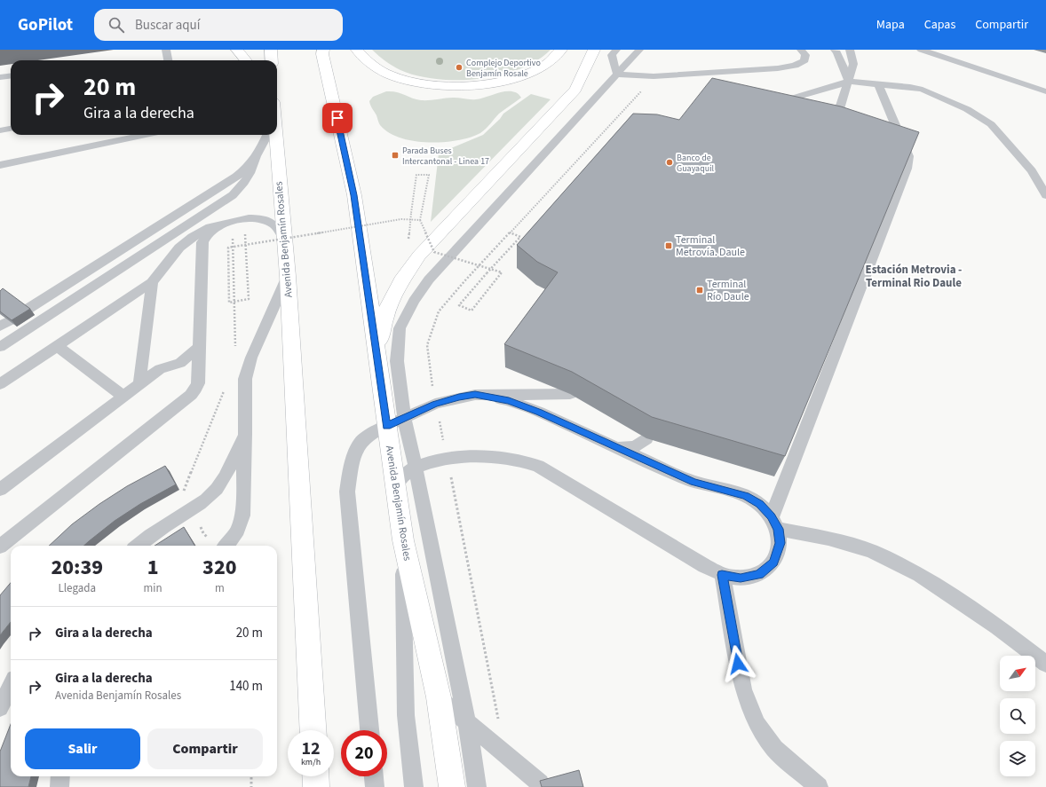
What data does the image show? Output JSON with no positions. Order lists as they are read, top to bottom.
{
  "streets": {
    "main road": ["Avenida Benjamín Rosales"]
  },
  "districts": ["Estación Metrovia - Terminal Rio Daule"],
  "places": {
    "other": ["Complejo Deportivo Benjamín Rosale", "Banco de Guayaquil"],
    "transit": ["Parada Buses Intercantonal - Linea 17", "Terminal Metrovía. Daule", "Terminal Río Daule"]
  },
  "north": "top right",
  "page": {
    "header": "GoPilot",
    "search": "Buscar aquí",
    "nav": ["Mapa", "Capas", "Compartir"],
    "turn": ["20 m", "Gira a la derecha"],
    "eta": [
      "20:39",
      "Llegada",
      "1",
      "min",
      "320",
      "m"
    ],
    "list": [
      {
        "name": "Gira a la derecha",
        "value": "20 m"
      },
      {
        "name": "Gira a la derecha",
        "note": "Avenida Benjamín Rosales",
        "value": "140 m"
      }
    ],
    "buttons": ["Salir", "Compartir"],
    "speed": "12 km/h",
    "limit": "20"
  }
}
